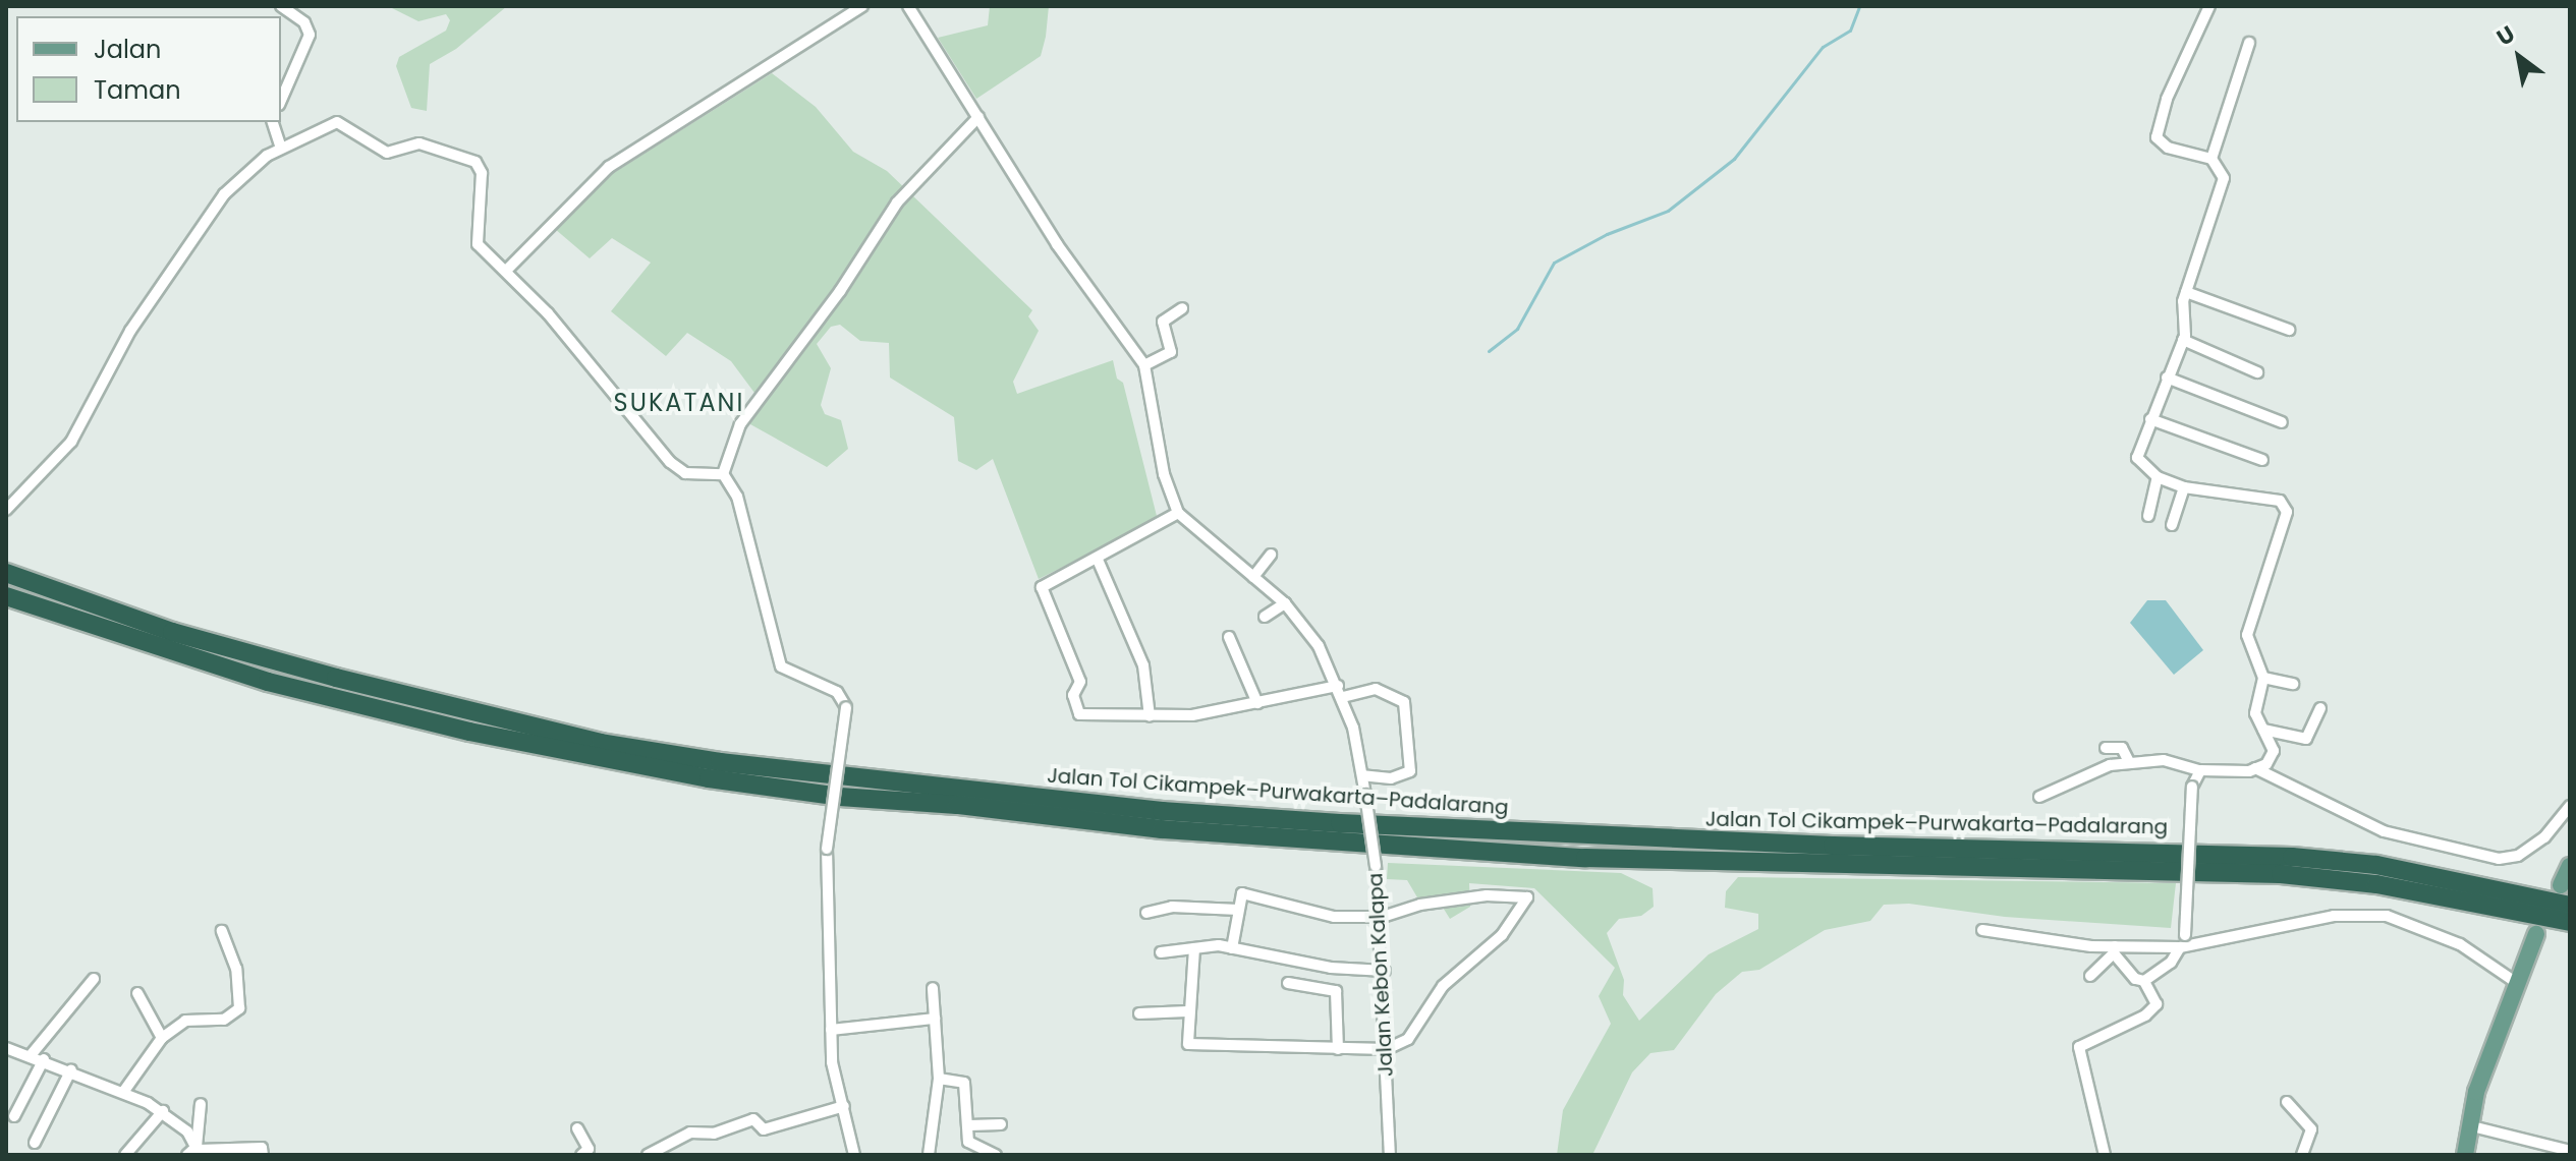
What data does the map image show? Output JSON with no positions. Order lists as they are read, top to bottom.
{
  "streets": {
    "highway": ["Jalan Tol Cikampek–Purwakarta–Padalarang"],
    "street": ["Jalan Kebon Kalapa"]
  },
  "districts": ["SUKATANI"],
  "legend": ["Jalan", "Taman"],
  "north": "top left"
}
